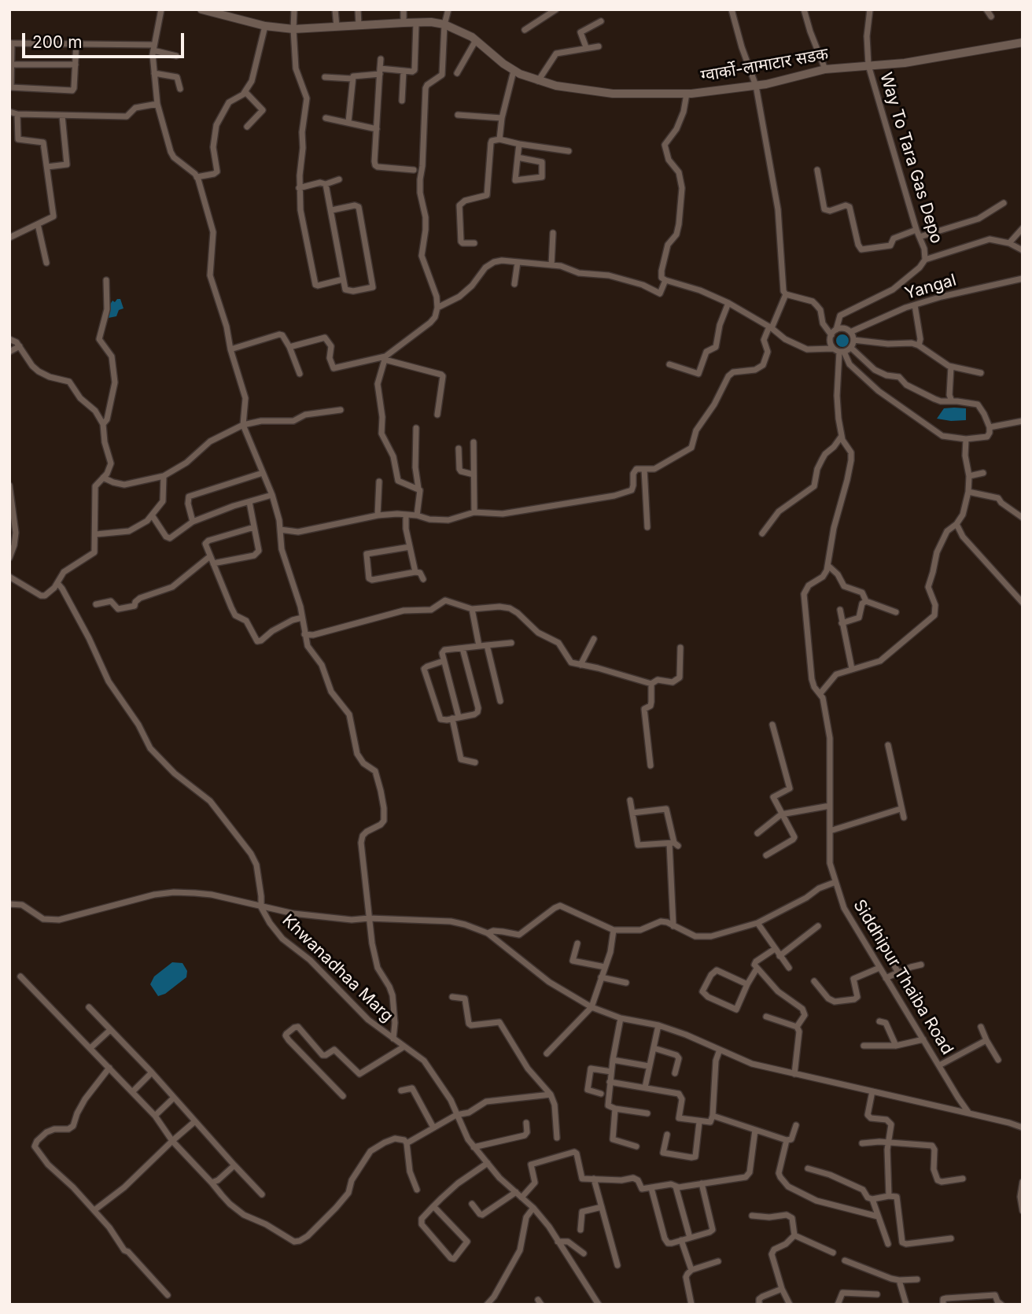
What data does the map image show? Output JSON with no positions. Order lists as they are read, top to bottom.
{
  "streets": {
    "main road": ["ग्वार्को-लामाटार सडक"],
    "street": [
      "Way To Tara Gas Depo",
      "Yangal",
      "Khwanadhaa Marg",
      "Siddhipur Thaiba Road"
    ]
  },
  "crossings": [
    ["ग्वार्को-लामाटार सडक", "Way To Tara Gas Depo"]
  ],
  "scale_bar": "200 m"
}
